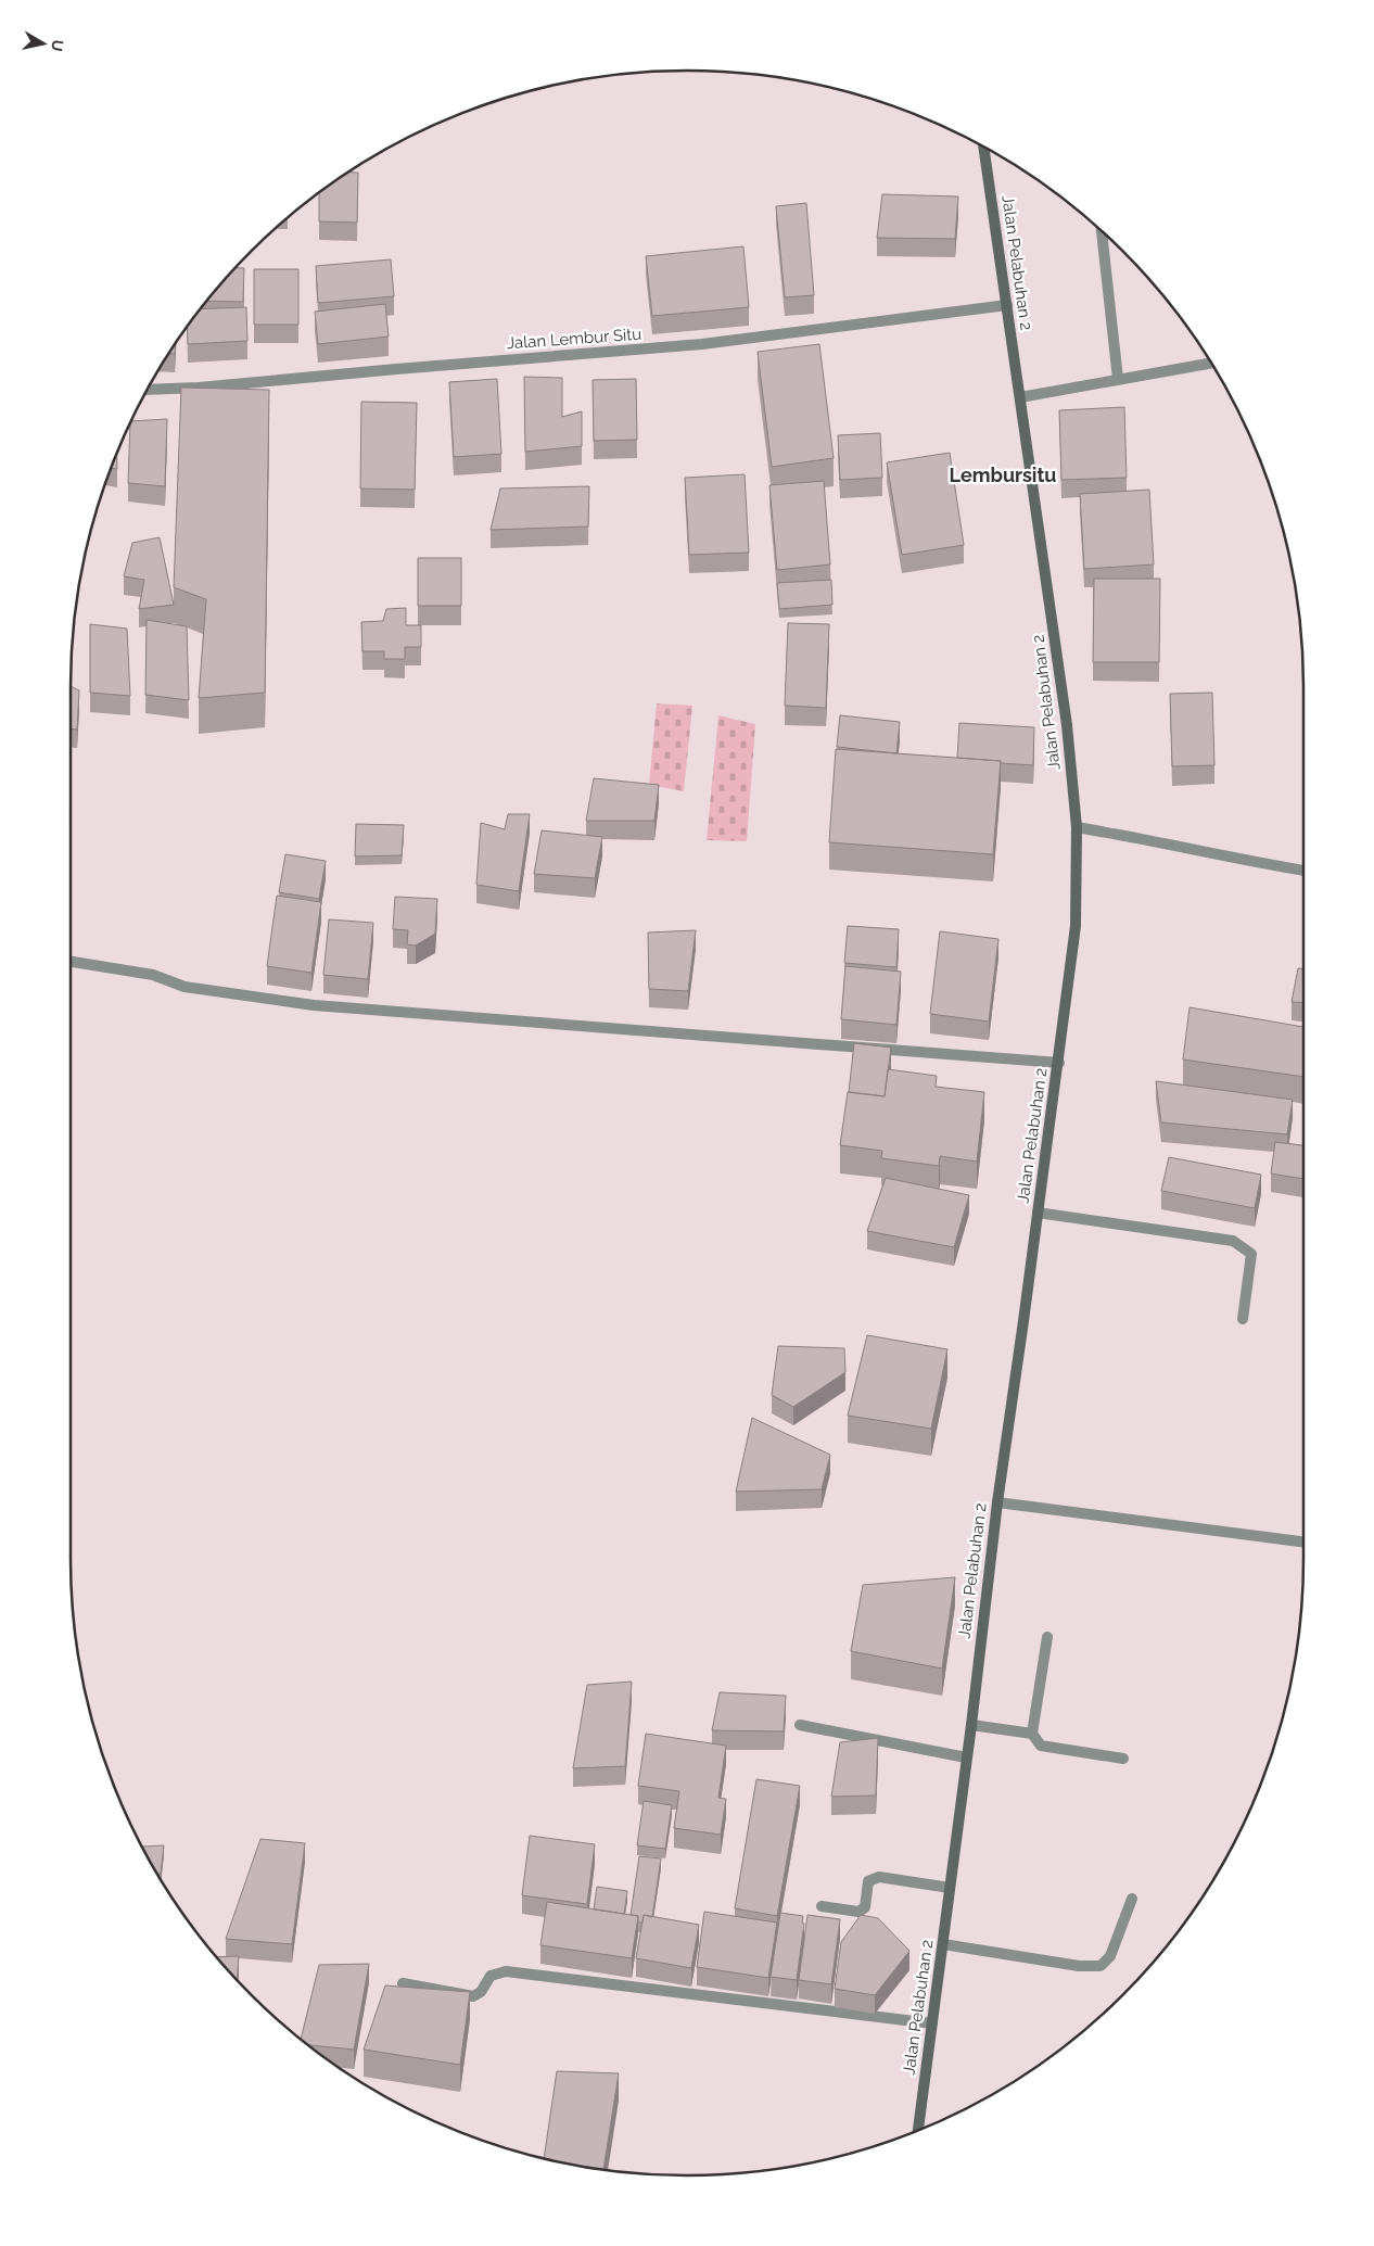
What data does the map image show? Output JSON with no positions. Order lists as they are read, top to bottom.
{
  "streets": {
    "main road": ["Jalan Pelabuhan 2"],
    "street": ["Jalan Lembur Situ"]
  },
  "crossings": [
    ["Jalan Pelabuhan 2", "Jalan Lembur Situ"]
  ],
  "districts": ["Lembursitu"],
  "north": "right"
}
